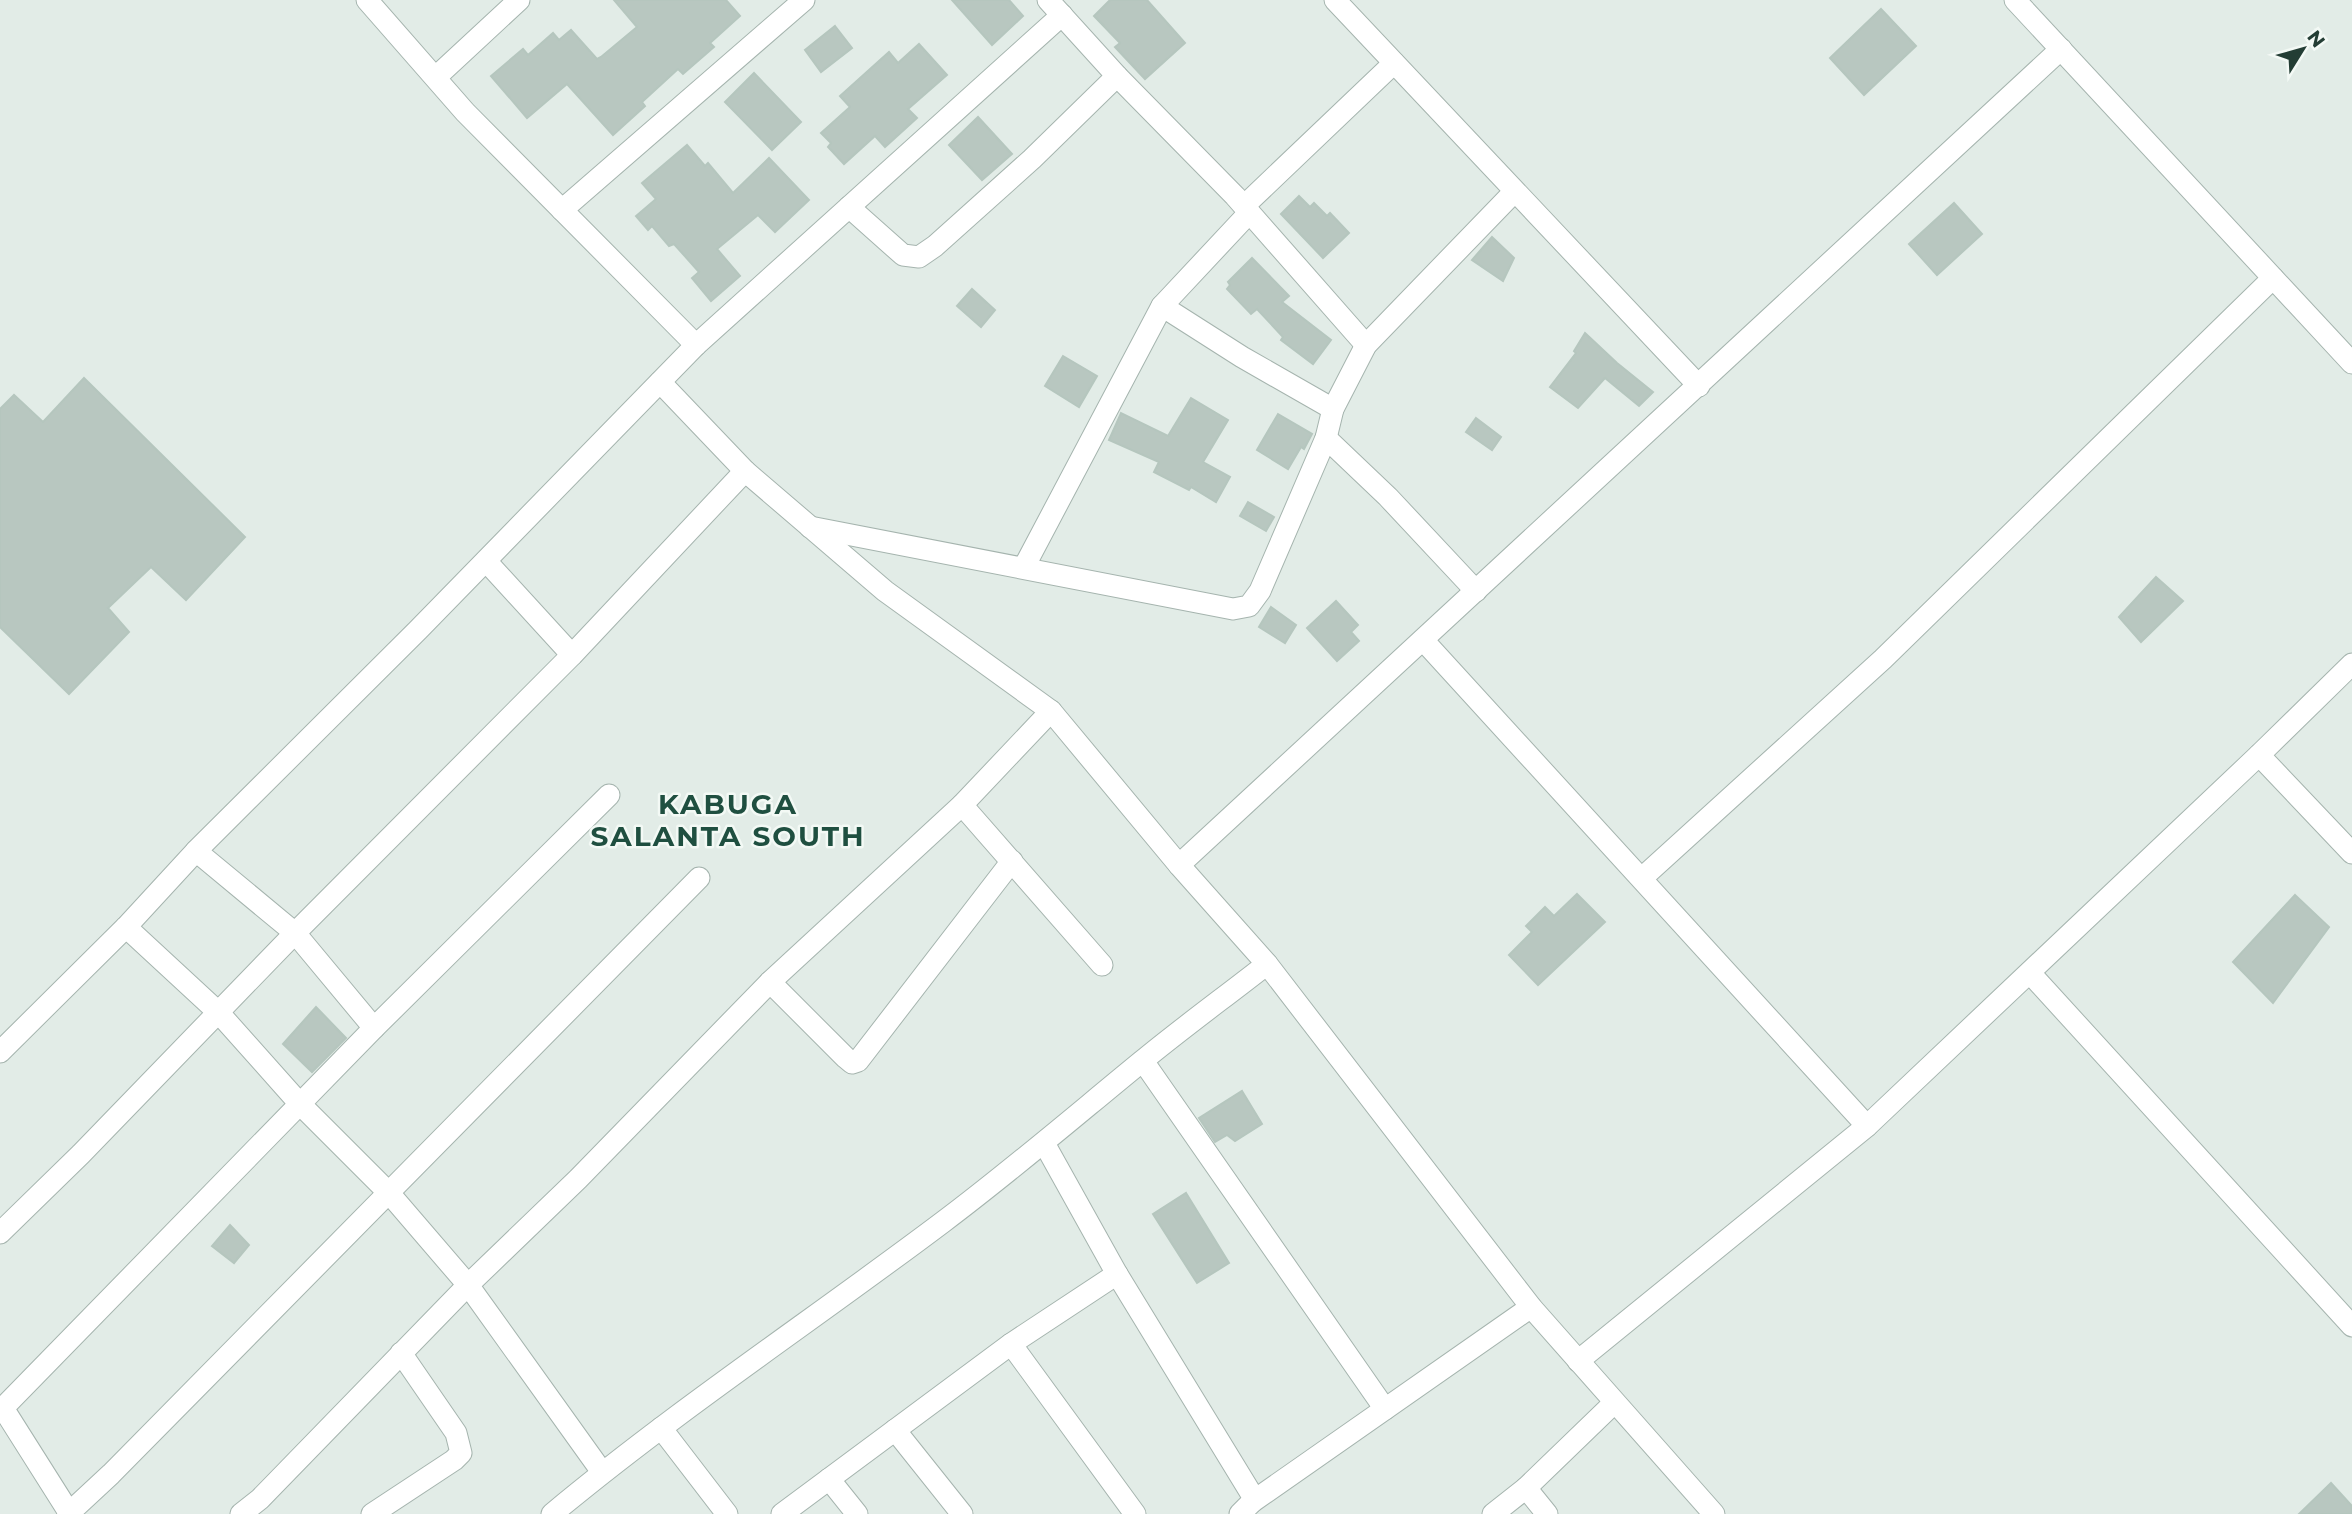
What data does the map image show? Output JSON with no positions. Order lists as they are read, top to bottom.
{
  "districts": ["KABUGA SALANTA SOUTH"],
  "north": "top right"
}
